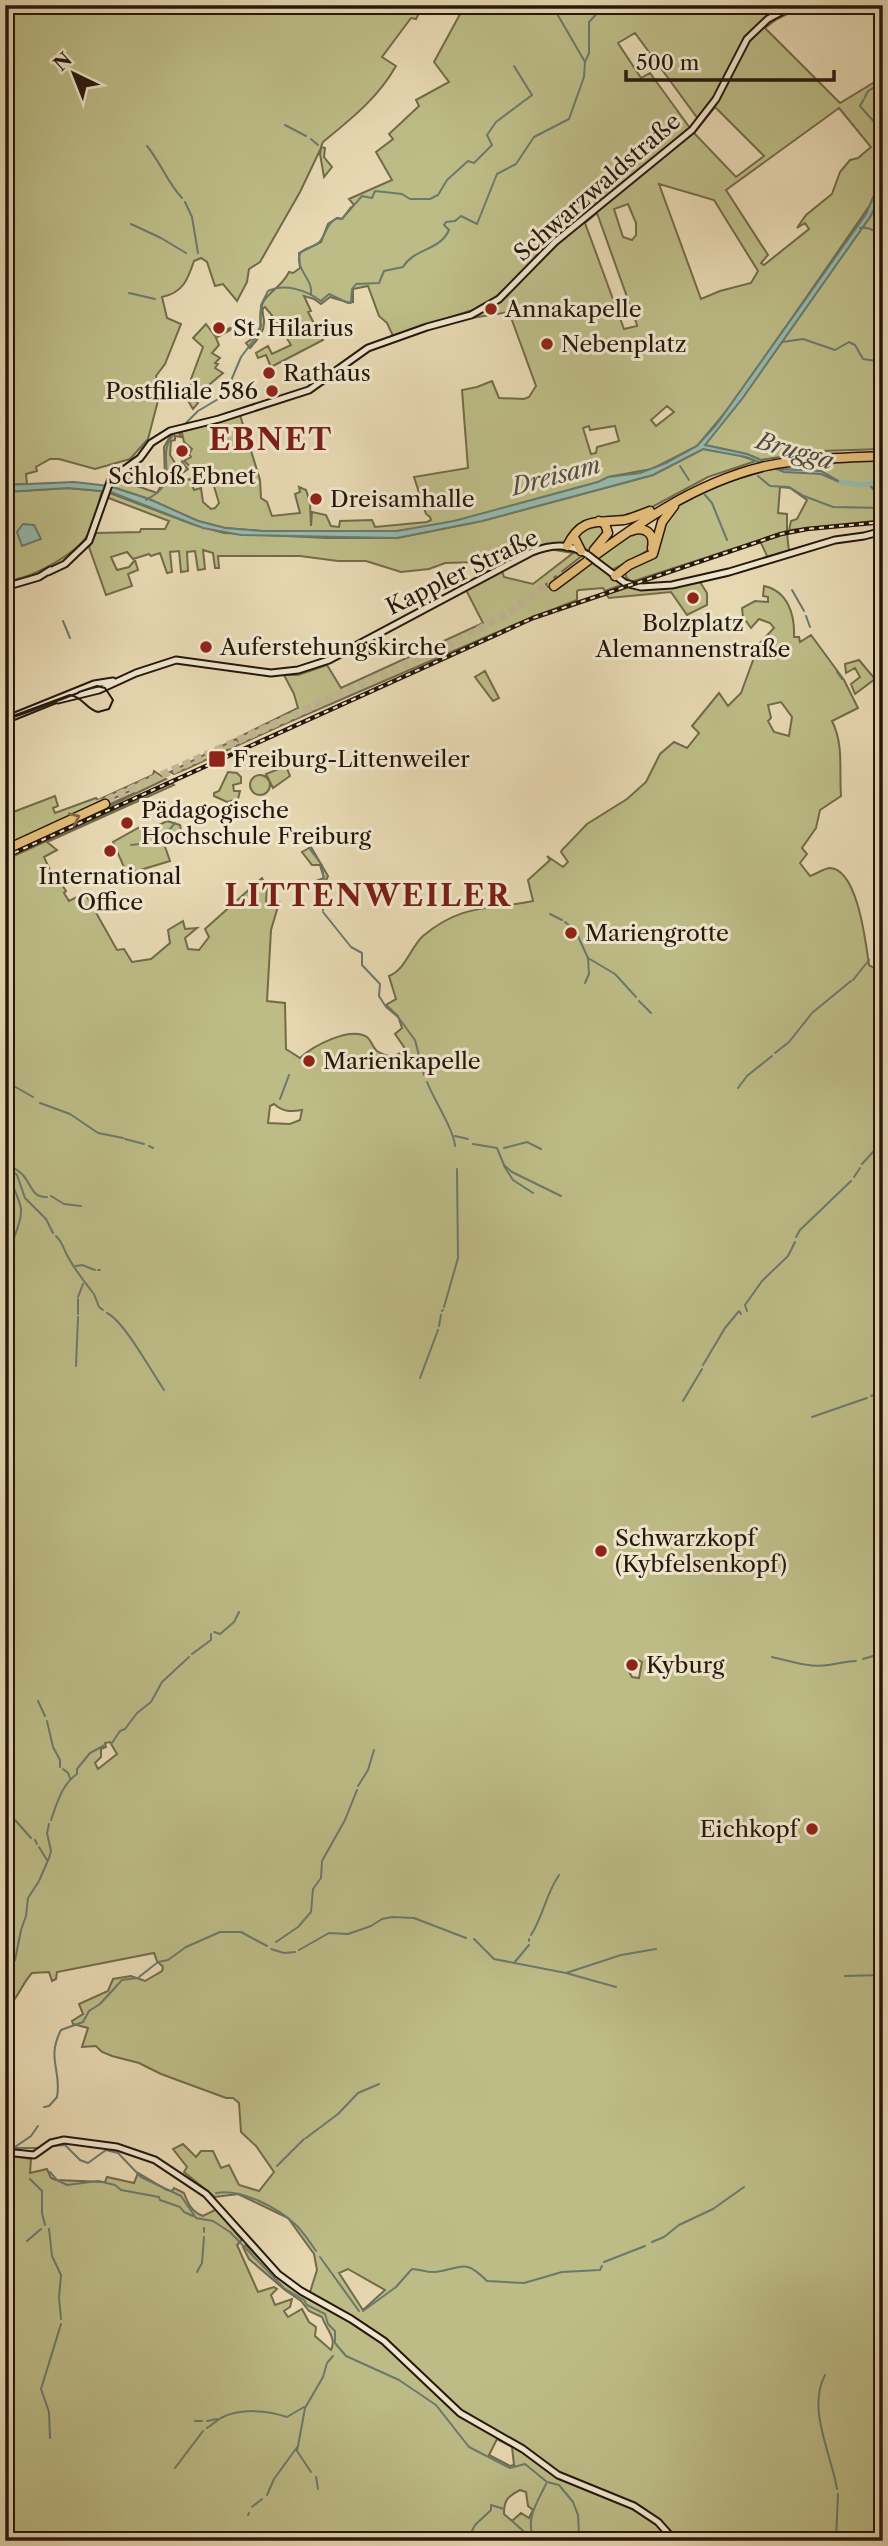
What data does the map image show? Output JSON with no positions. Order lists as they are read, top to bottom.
{
  "streets": {
    "main road": ["Schwarzwaldstraße", "Kappler Straße"]
  },
  "districts": ["EBNET", "LITTENWEILER"],
  "water": ["Brugga", "Dreisam"],
  "places": {
    "other": [
      "Annakapelle",
      "St. Hilarius",
      "Nebenplatz",
      "Rathaus",
      "Postfiliale 586",
      "Schloß Ebnet",
      "Dreisamhalle",
      "Bolzplatz Alemannenstraße",
      "Auferstehungskirche",
      "Pädagogische Hochschule Freiburg",
      "International Office",
      "Mariengrotte",
      "Marienkapelle",
      "Schwarzkopf (Kybfelsenkopf)",
      "Kyburg",
      "Eichkopf"
    ],
    "transit": ["Freiburg-Littenweiler"]
  },
  "scale_bar": "500 m",
  "north": "top left"
}
